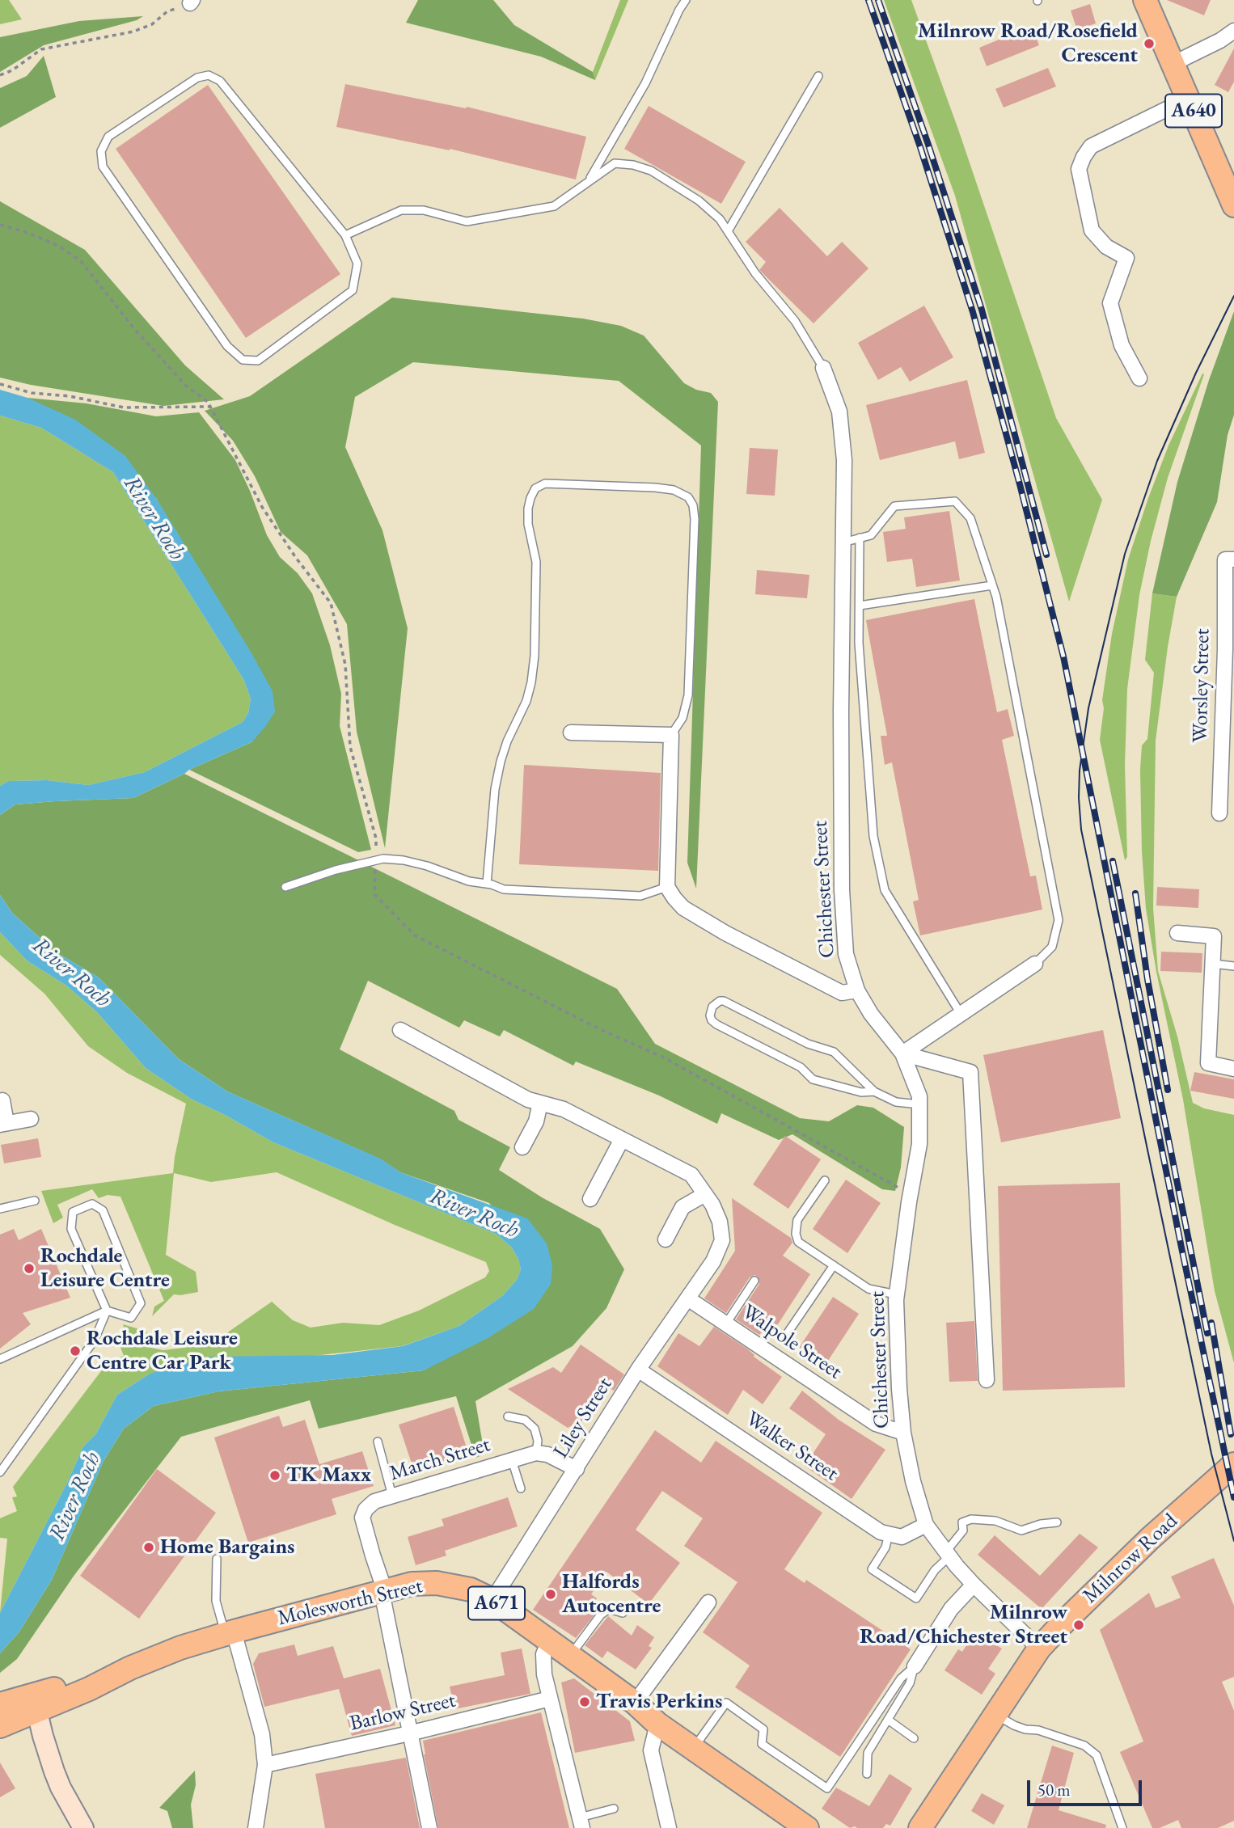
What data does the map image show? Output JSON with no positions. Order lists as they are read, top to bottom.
{
  "streets": {
    "main road": [
      "A640",
      "Milnrow Road",
      "Molesworth Street",
      "A671"
    ],
    "street": [
      "Worsley Street",
      "Chichester Street",
      "Walpole Street",
      "Liley Street",
      "Walker Street",
      "March Street",
      "Barlow Street"
    ]
  },
  "crossings": [
    ["Chichester Street", "Walpole Street"],
    ["Chichester Street", "Milnrow Road"],
    ["Walpole Street", "Liley Street"],
    ["Liley Street", "Walker Street"],
    ["Liley Street", "Molesworth Street"],
    ["March Street", "Molesworth Street"]
  ],
  "water": ["River Roch"],
  "places": [
    "Milnrow Road/Rosefield Crescent",
    "Rochdale Leisure Centre",
    "Rochdale Leisure Centre Car Park",
    "TK Maxx",
    "Home Bargains",
    "Halfords Autocentre",
    "Milnrow Road/Chichester Street",
    "Travis Perkins"
  ],
  "scale_bar": "50 m"
}
